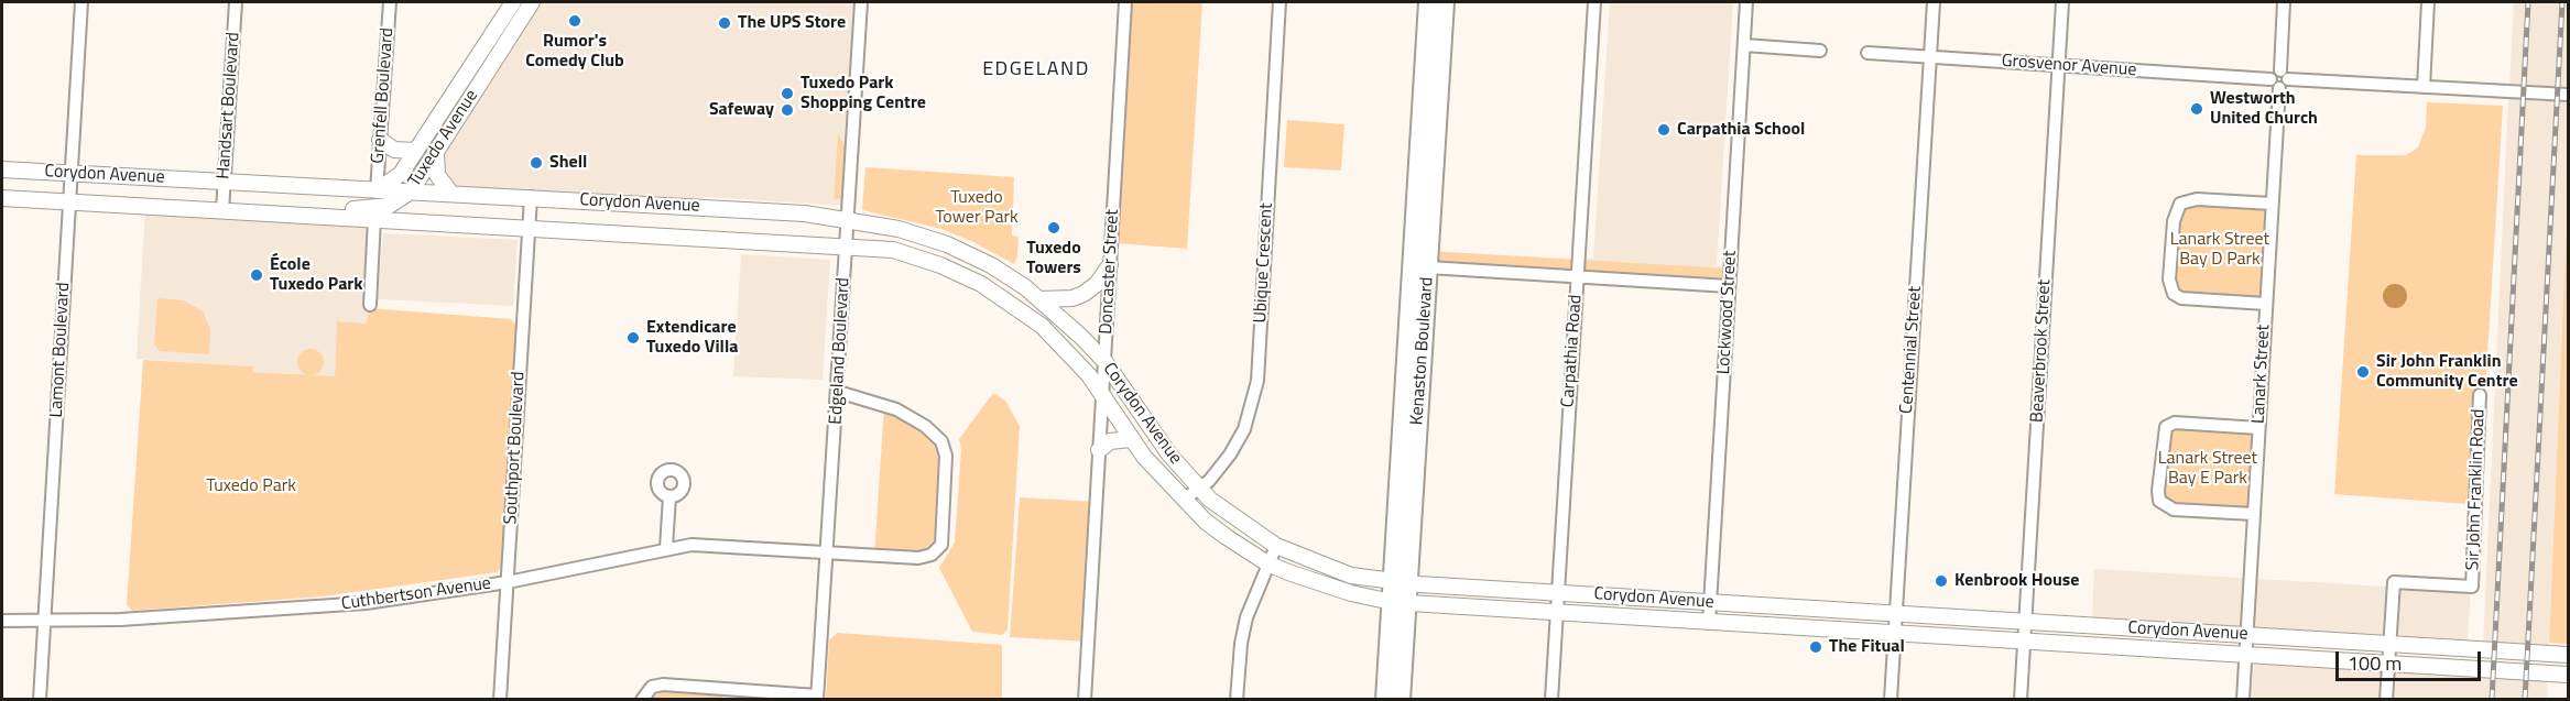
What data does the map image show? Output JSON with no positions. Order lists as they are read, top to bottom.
{
  "streets": {
    "main road": ["Tuxedo Avenue", "Corydon Avenue", "Kenaston Boulevard"],
    "street": [
      "Grosvenor Avenue",
      "Grenfell Boulevard",
      "Handsart Boulevard",
      "Ubique Crescent",
      "Doncaster Street",
      "Lockwood Street",
      "Lamont Boulevard",
      "Centennial Street",
      "Edgeland Boulevard",
      "Carpathia Road",
      "Beaverbrook Street",
      "Lanark Street",
      "Southport Boulevard",
      "Sir John Franklin Road",
      "Cuthbertson Avenue"
    ]
  },
  "crossings": [
    ["Grosvenor Avenue", "Centennial Street"],
    ["Grosvenor Avenue", "Beaverbrook Street"],
    ["Grosvenor Avenue", "Lanark Street"],
    ["Grenfell Boulevard", "Tuxedo Avenue"],
    ["Grenfell Boulevard", "Corydon Avenue"],
    ["Handsart Boulevard", "Corydon Avenue"],
    ["Tuxedo Avenue", "Corydon Avenue"],
    ["Corydon Avenue", "Ubique Crescent"],
    ["Corydon Avenue", "Doncaster Street"],
    ["Corydon Avenue", "Lockwood Street"],
    ["Corydon Avenue", "Lamont Boulevard"],
    ["Corydon Avenue", "Centennial Street"],
    ["Corydon Avenue", "Edgeland Boulevard"],
    ["Corydon Avenue", "Kenaston Boulevard"],
    ["Corydon Avenue", "Carpathia Road"],
    ["Corydon Avenue", "Beaverbrook Street"],
    ["Corydon Avenue", "Lanark Street"],
    ["Corydon Avenue", "Southport Boulevard"],
    ["Corydon Avenue", "Sir John Franklin Road"],
    ["Lamont Boulevard", "Cuthbertson Avenue"],
    ["Edgeland Boulevard", "Cuthbertson Avenue"],
    ["Southport Boulevard", "Cuthbertson Avenue"]
  ],
  "districts": ["EDGELAND"],
  "parks": [
    "Tuxedo Tower Park",
    "Lanark Street Bay D Park",
    "Lanark Street Bay E Park",
    "Tuxedo Park"
  ],
  "places": [
    "Rumor's Comedy Club",
    "The UPS Store",
    "Tuxedo Park Shopping Centre",
    "Westworth United Church",
    "Safeway",
    "Carpathia School",
    "Shell",
    "Tuxedo Towers",
    "École Tuxedo Park",
    "Extendicare Tuxedo Villa",
    "Sir John Franklin Community Centre",
    "Kenbrook House",
    "The Fitual"
  ],
  "scale_bar": "100 m"
}
